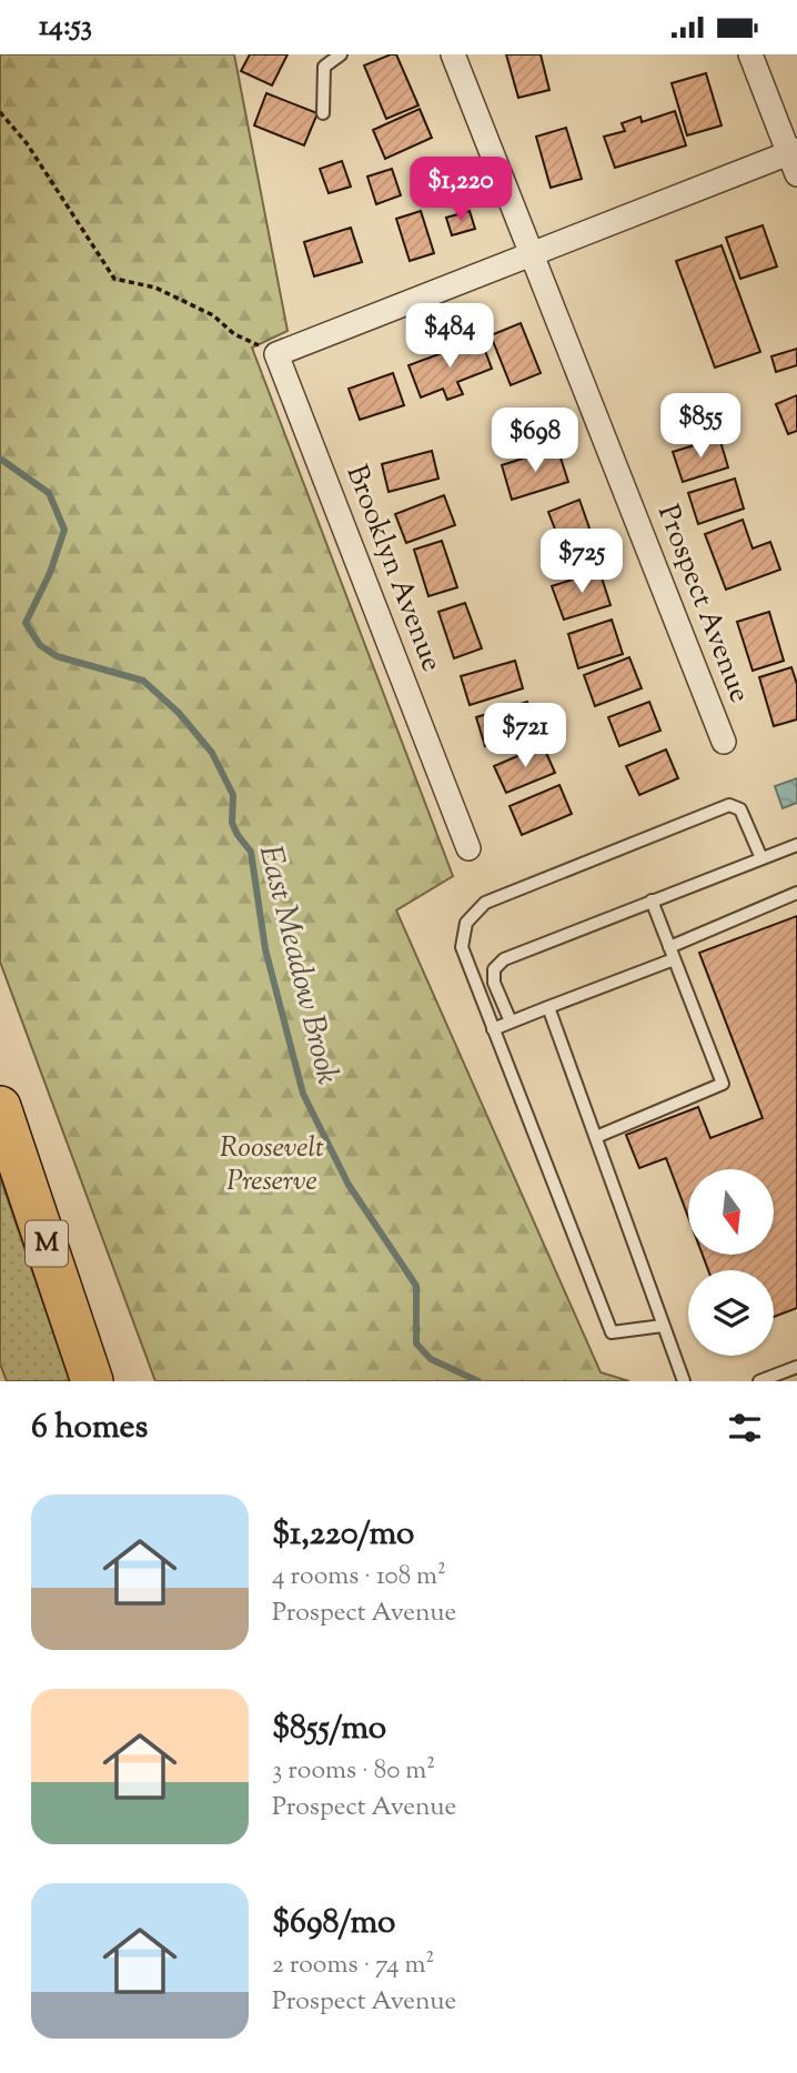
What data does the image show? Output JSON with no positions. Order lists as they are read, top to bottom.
{
  "streets": {
    "highway": ["M"],
    "street": ["Brooklyn Avenue", "Prospect Avenue"]
  },
  "water": ["East Meadow Brook"],
  "parks": ["Roosevelt Preserve"],
  "north": "bottom",
  "page": {
    "status": "14:53",
    "price": [
      "$1,220",
      "$484",
      "$855",
      "$698",
      "$725",
      "$721"
    ],
    "heading": "6 homes",
    "list": [
      {
        "name": "$1,220/mo",
        "note": "4 rooms · 108 m² · Prospect Avenue"
      },
      {
        "name": "$855/mo",
        "note": "3 rooms · 80 m² · Prospect Avenue"
      },
      {
        "name": "$698/mo",
        "note": "2 rooms · 74 m² · Prospect Avenue"
      }
    ]
  }
}
